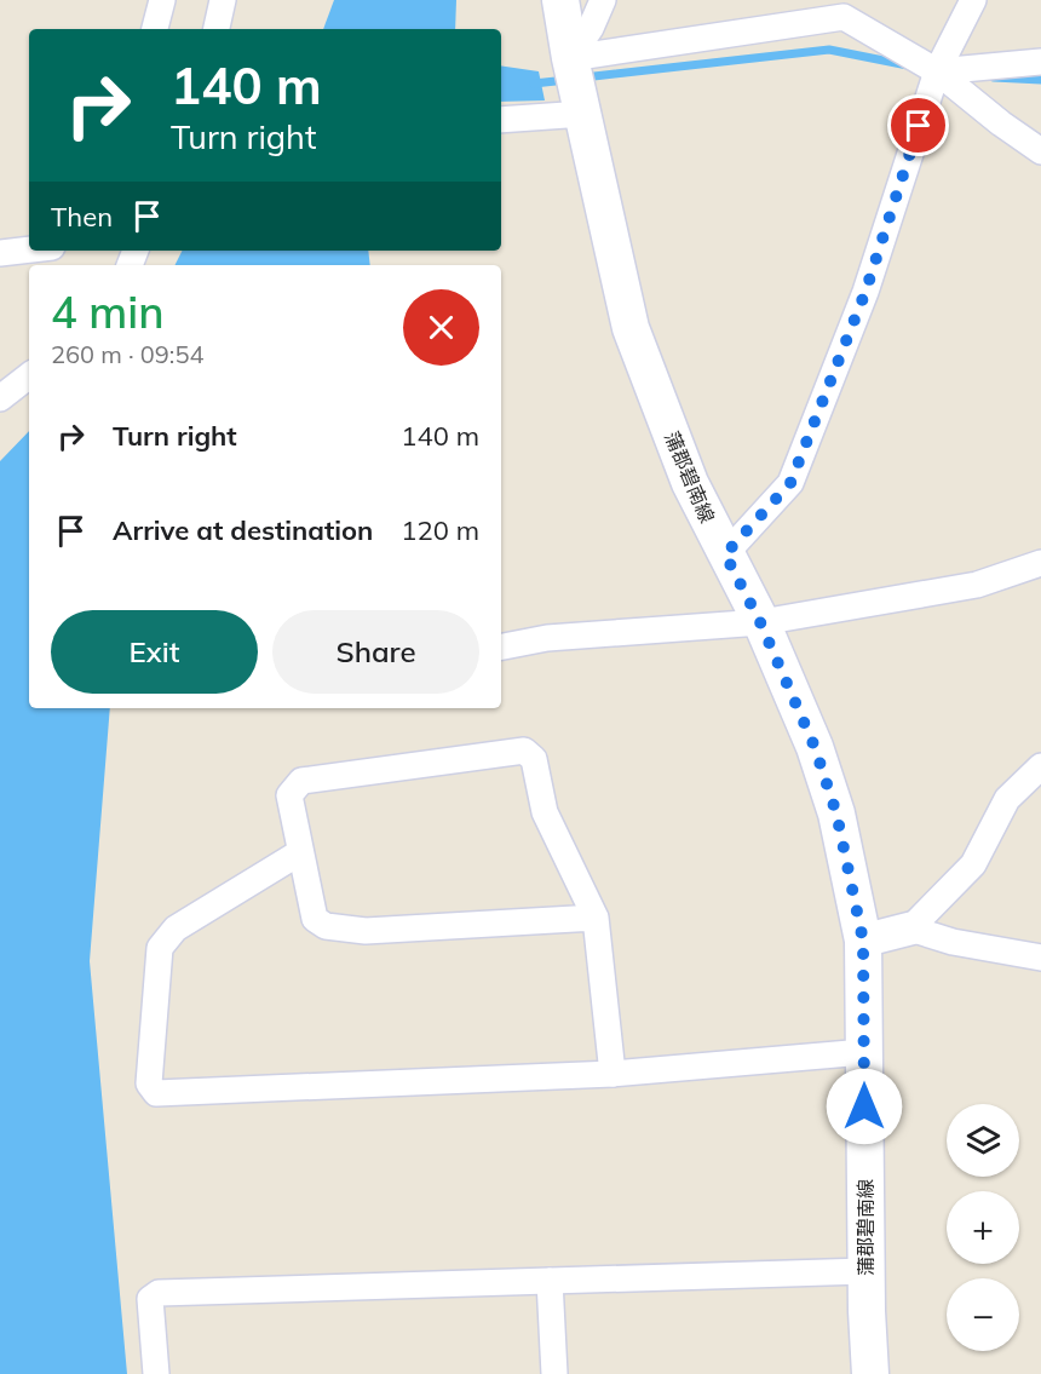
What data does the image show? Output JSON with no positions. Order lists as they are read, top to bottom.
{
  "streets": {
    "main road": ["蒲郡碧南線"]
  },
  "page": {
    "turn": ["140 m", "Turn right"],
    "then": "Then",
    "heading": ["4 min", "260 m · 09:54"],
    "list": [
      {
        "name": "Turn right",
        "value": "140 m"
      },
      {
        "name": "Arrive at destination",
        "value": "120 m"
      }
    ],
    "buttons": ["Exit", "Share"],
    "map_buttons": ["+", "−"]
  }
}
